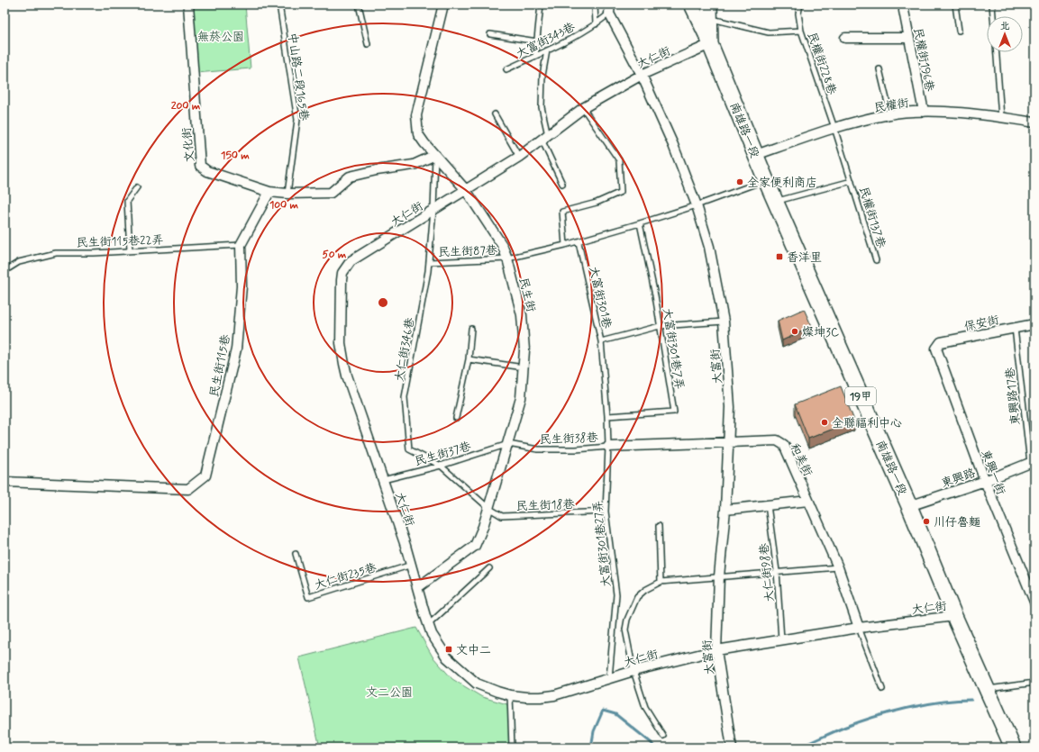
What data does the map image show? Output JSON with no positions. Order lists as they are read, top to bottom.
{
  "streets": {
    "main road": ["南雄路一段", "19甲"],
    "street": [
      "大仁街",
      "民權街196巷",
      "民權街",
      "文化街",
      "民生街",
      "保安街",
      "民生街115巷",
      "大富街",
      "和美街",
      "東興一街",
      "東興路"
    ],
    "lane": [
      "大富街343巷",
      "民權街228巷",
      "中山路二段165巷",
      "民權街137巷",
      "民生街115巷22弄",
      "民生街87巷",
      "大富街301巷",
      "大富街301巷7弄",
      "大仁街346巷",
      "東興路17巷",
      "民生街38巷",
      "民生街37巷",
      "民生街18巷",
      "大富街301巷27弄",
      "大仁街98巷",
      "大仁街235巷"
    ]
  },
  "crossings": [
    ["大富街343巷", "大富街"],
    ["大仁街", "南雄路一段"],
    ["大仁街", "民生街"],
    ["大仁街", "大仁街346巷"],
    ["大仁街", "大富街"],
    ["大仁街", "民生街37巷"],
    ["大仁街", "和美街"],
    ["大仁街", "大富街301巷27弄"],
    ["大仁街", "大仁街98巷"],
    ["大仁街", "大仁街235巷"],
    ["民權街196巷", "民權街"],
    ["民權街228巷", "民權街"],
    ["民權街228巷", "民權街137巷"],
    ["民權街", "南雄路一段"],
    ["民權街", "民權街137巷"],
    ["南雄路一段", "民權街137巷"],
    ["南雄路一段", "東興路"],
    ["民生街115巷22弄", "民生街115巷"],
    ["民生街87巷", "民生街"],
    ["民生街87巷", "大仁街346巷"],
    ["民生街", "大仁街346巷"],
    ["民生街", "民生街38巷"],
    ["民生街", "民生街37巷"],
    ["民生街", "民生街18巷"],
    ["大富街301巷", "大富街301巷7弄"],
    ["大富街301巷", "大富街"],
    ["大富街301巷", "大富街301巷27弄"],
    ["保安街", "東興路17巷"],
    ["保安街", "東興一街"],
    ["大富街301巷7弄", "大富街301巷27弄"],
    ["大仁街346巷", "民生街37巷"],
    ["大仁街346巷", "民生街18巷"],
    ["大富街", "和美街"],
    ["東興路17巷", "東興路"],
    ["民生街38巷", "民生街37巷"],
    ["民生街38巷", "和美街"],
    ["民生街38巷", "大富街301巷27弄"],
    ["和美街", "大富街301巷27弄"],
    ["東興一街", "東興路"],
    ["民生街18巷", "大富街301巷27弄"]
  ],
  "parks": ["無菸公園", "文二公園"],
  "places": {
    "other": [
      "全家便利商店",
      "燦坤3C",
      "全聯福利中心",
      "川仔魯麵"
    ],
    "transit": ["香洋里", "文中二"]
  },
  "north": "top",
  "rings": [
    "200 m",
    "150 m",
    "100 m",
    "50 m"
  ]
}
